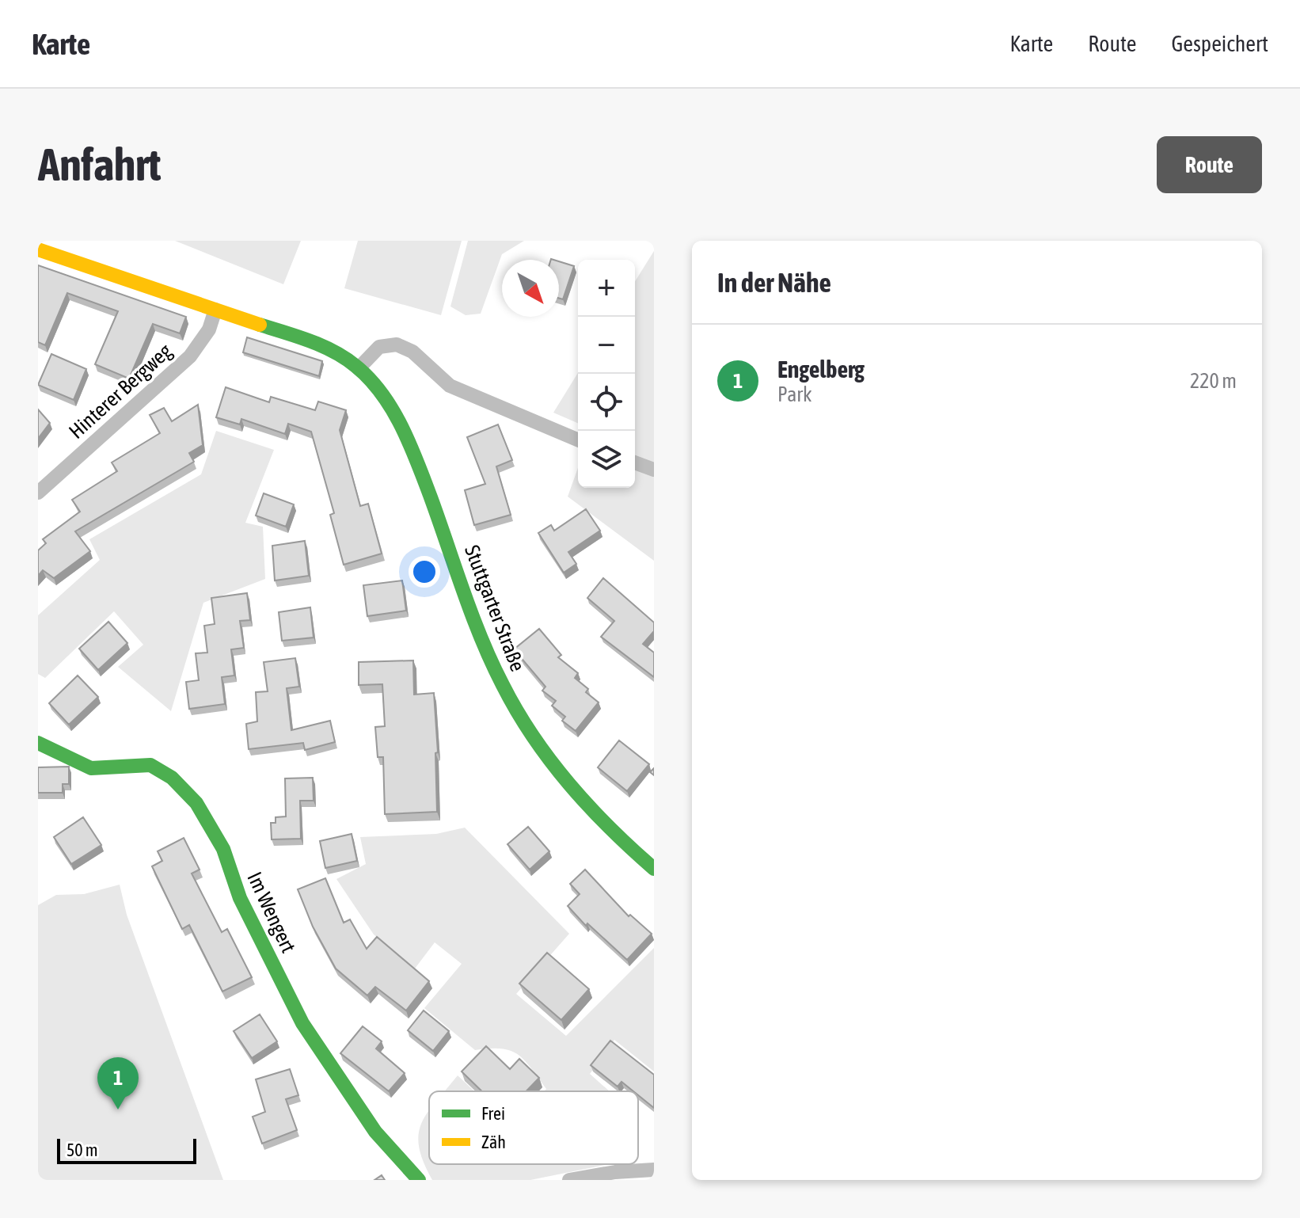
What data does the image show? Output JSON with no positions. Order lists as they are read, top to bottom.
{
  "streets": {
    "main road": ["Stuttgarter Straße", "Im Wengert"],
    "street": ["Hinterer Bergweg"]
  },
  "crossings": [
    ["Hinterer Bergweg", "Stuttgarter Straße"]
  ],
  "legend": ["Frei", "Zäh"],
  "scale_bar": "50 m",
  "north": "bottom right",
  "page": {
    "header": "Karte",
    "nav": ["Karte", "Route", "Gespeichert"],
    "buttons": "Route",
    "title": "Anfahrt",
    "heading": "In der Nähe",
    "map_buttons": ["+", "−"],
    "list": [
      {
        "mark": "1",
        "name": "Engelberg",
        "note": "Park",
        "value": "220 m"
      }
    ],
    "pins": "1",
    "scale": "50 m"
  }
}
